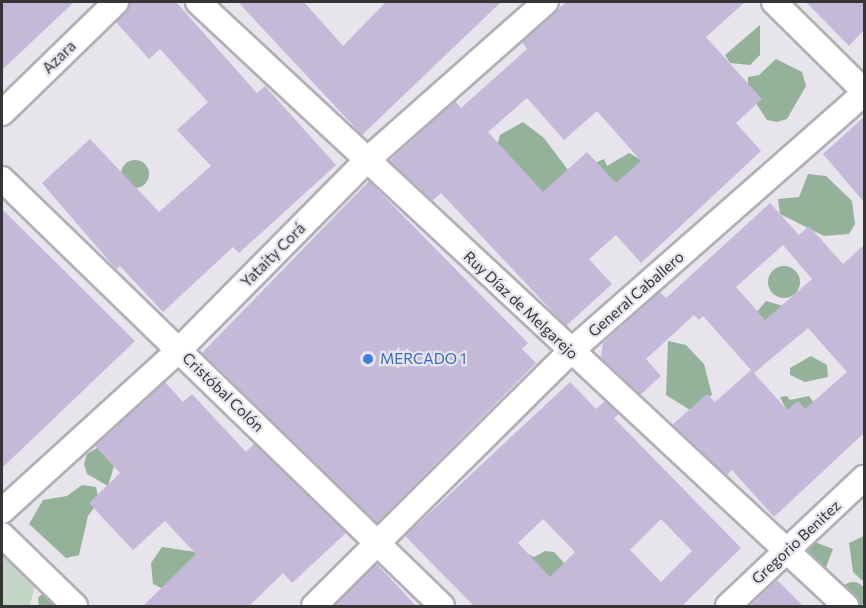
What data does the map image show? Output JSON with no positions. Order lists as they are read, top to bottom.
{
  "streets": {
    "street": [
      "Azara",
      "Yataity Corá",
      "General Caballero",
      "Ruy Díaz de Melgarejo",
      "Cristóbal Colón",
      "Gregorio Benitez"
    ]
  },
  "crossings": [
    ["Yataity Corá", "Ruy Díaz de Melgarejo"],
    ["Yataity Corá", "Cristóbal Colón"],
    ["General Caballero", "Ruy Díaz de Melgarejo"],
    ["General Caballero", "Cristóbal Colón"],
    ["Ruy Díaz de Melgarejo", "Gregorio Benitez"]
  ],
  "places": ["MERCADO 1"]
}
